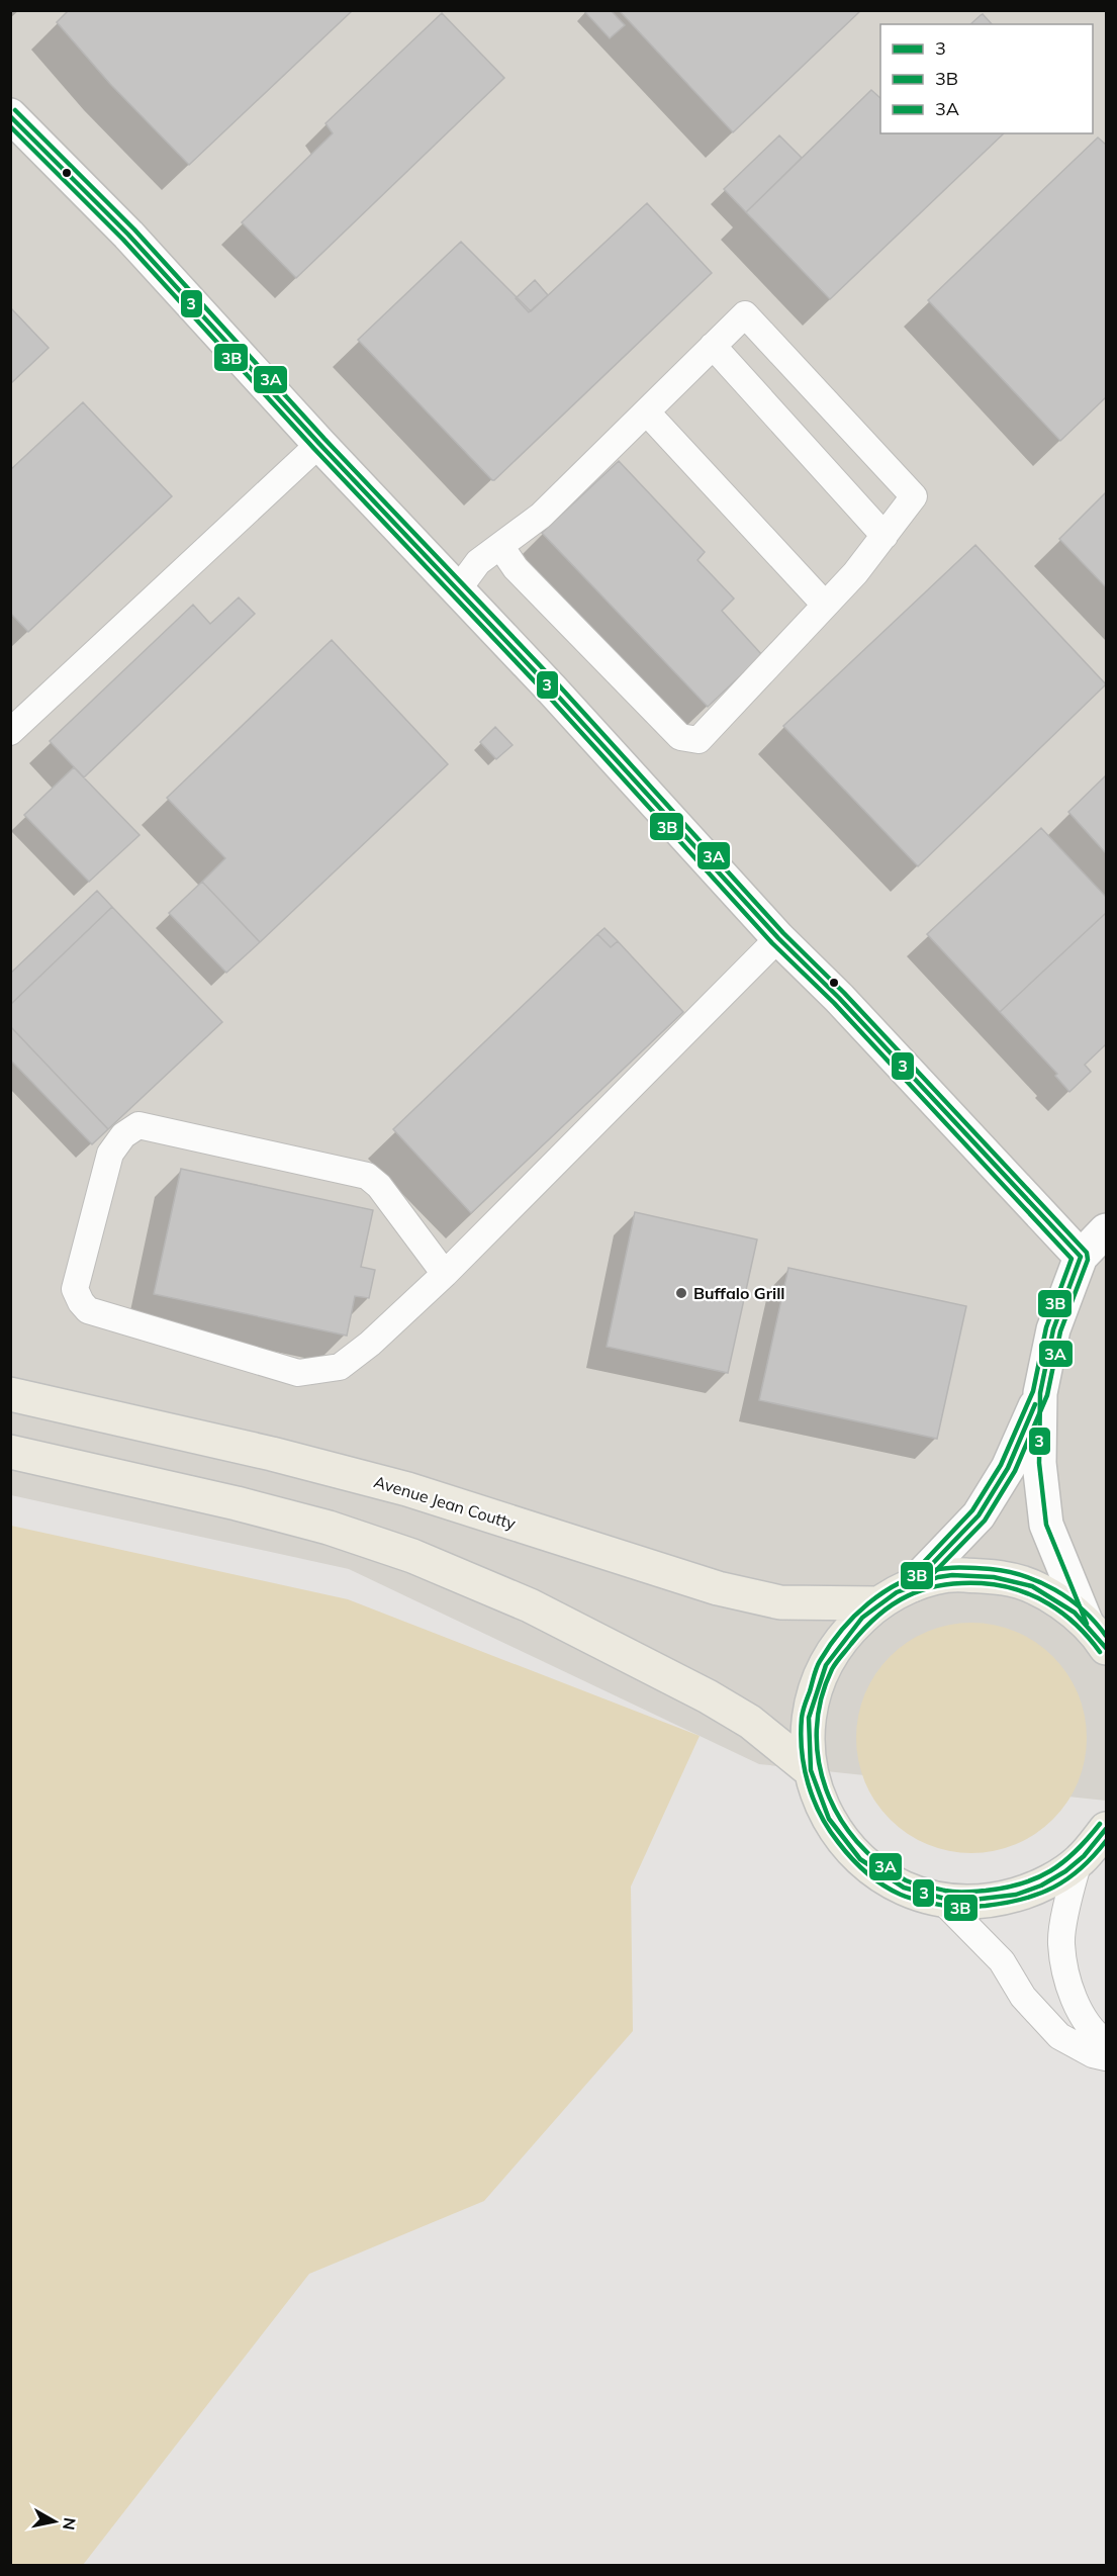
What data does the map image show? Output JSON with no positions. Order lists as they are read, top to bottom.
{
  "streets": {
    "main road": ["Avenue Jean Coutty"]
  },
  "places": ["Buffalo Grill"],
  "lines": ["transit line 3A", "transit line 3", "transit line 3B"],
  "legend": ["3", "3B", "3A"],
  "north": "right"
}
